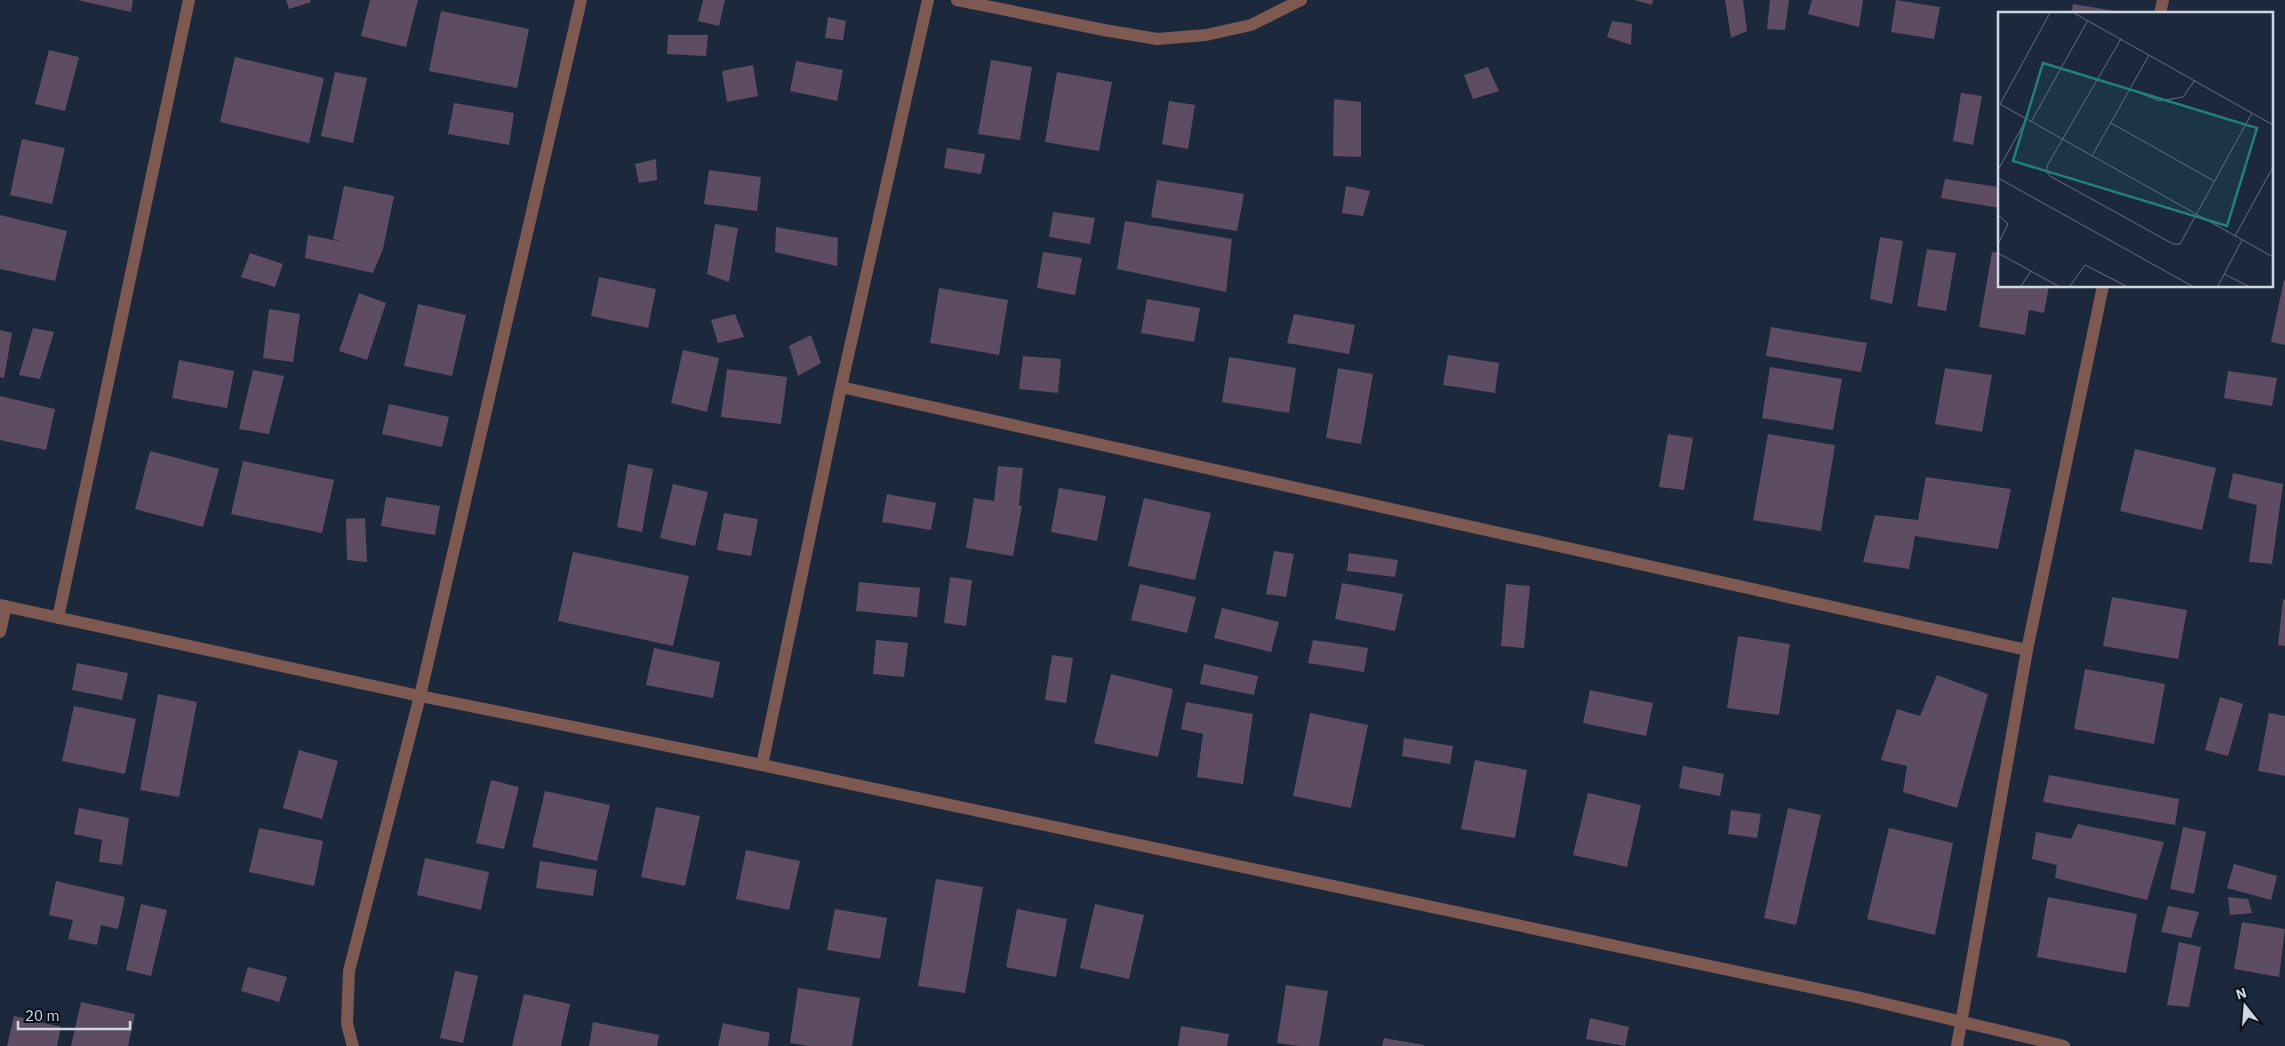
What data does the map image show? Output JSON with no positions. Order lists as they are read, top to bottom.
{
  "scale_bar": "20 m",
  "north": "top"
}
